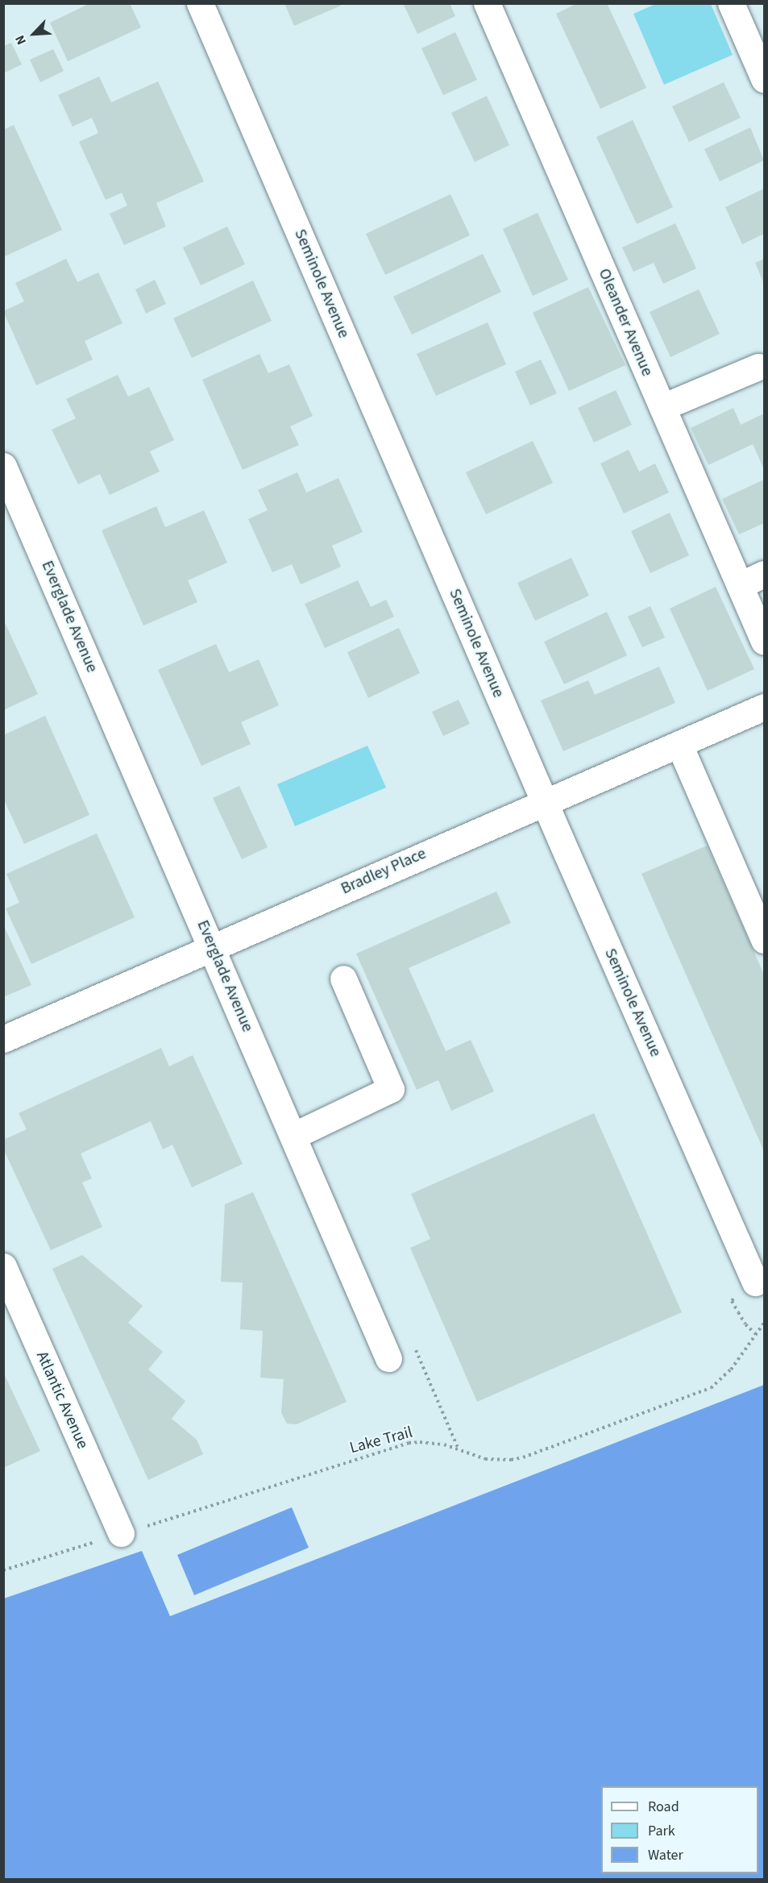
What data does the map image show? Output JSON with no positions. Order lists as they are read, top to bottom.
{
  "streets": {
    "street": [
      "Seminole Avenue",
      "Oleander Avenue",
      "Everglade Avenue",
      "Bradley Place",
      "Atlantic Avenue"
    ],
    "path": ["Lake Trail"]
  },
  "crossings": [
    ["Seminole Avenue", "Bradley Place"],
    ["Everglade Avenue", "Bradley Place"],
    ["Atlantic Avenue", "Lake Trail"]
  ],
  "legend": ["Road", "Park", "Water"],
  "north": "bottom left"
}
